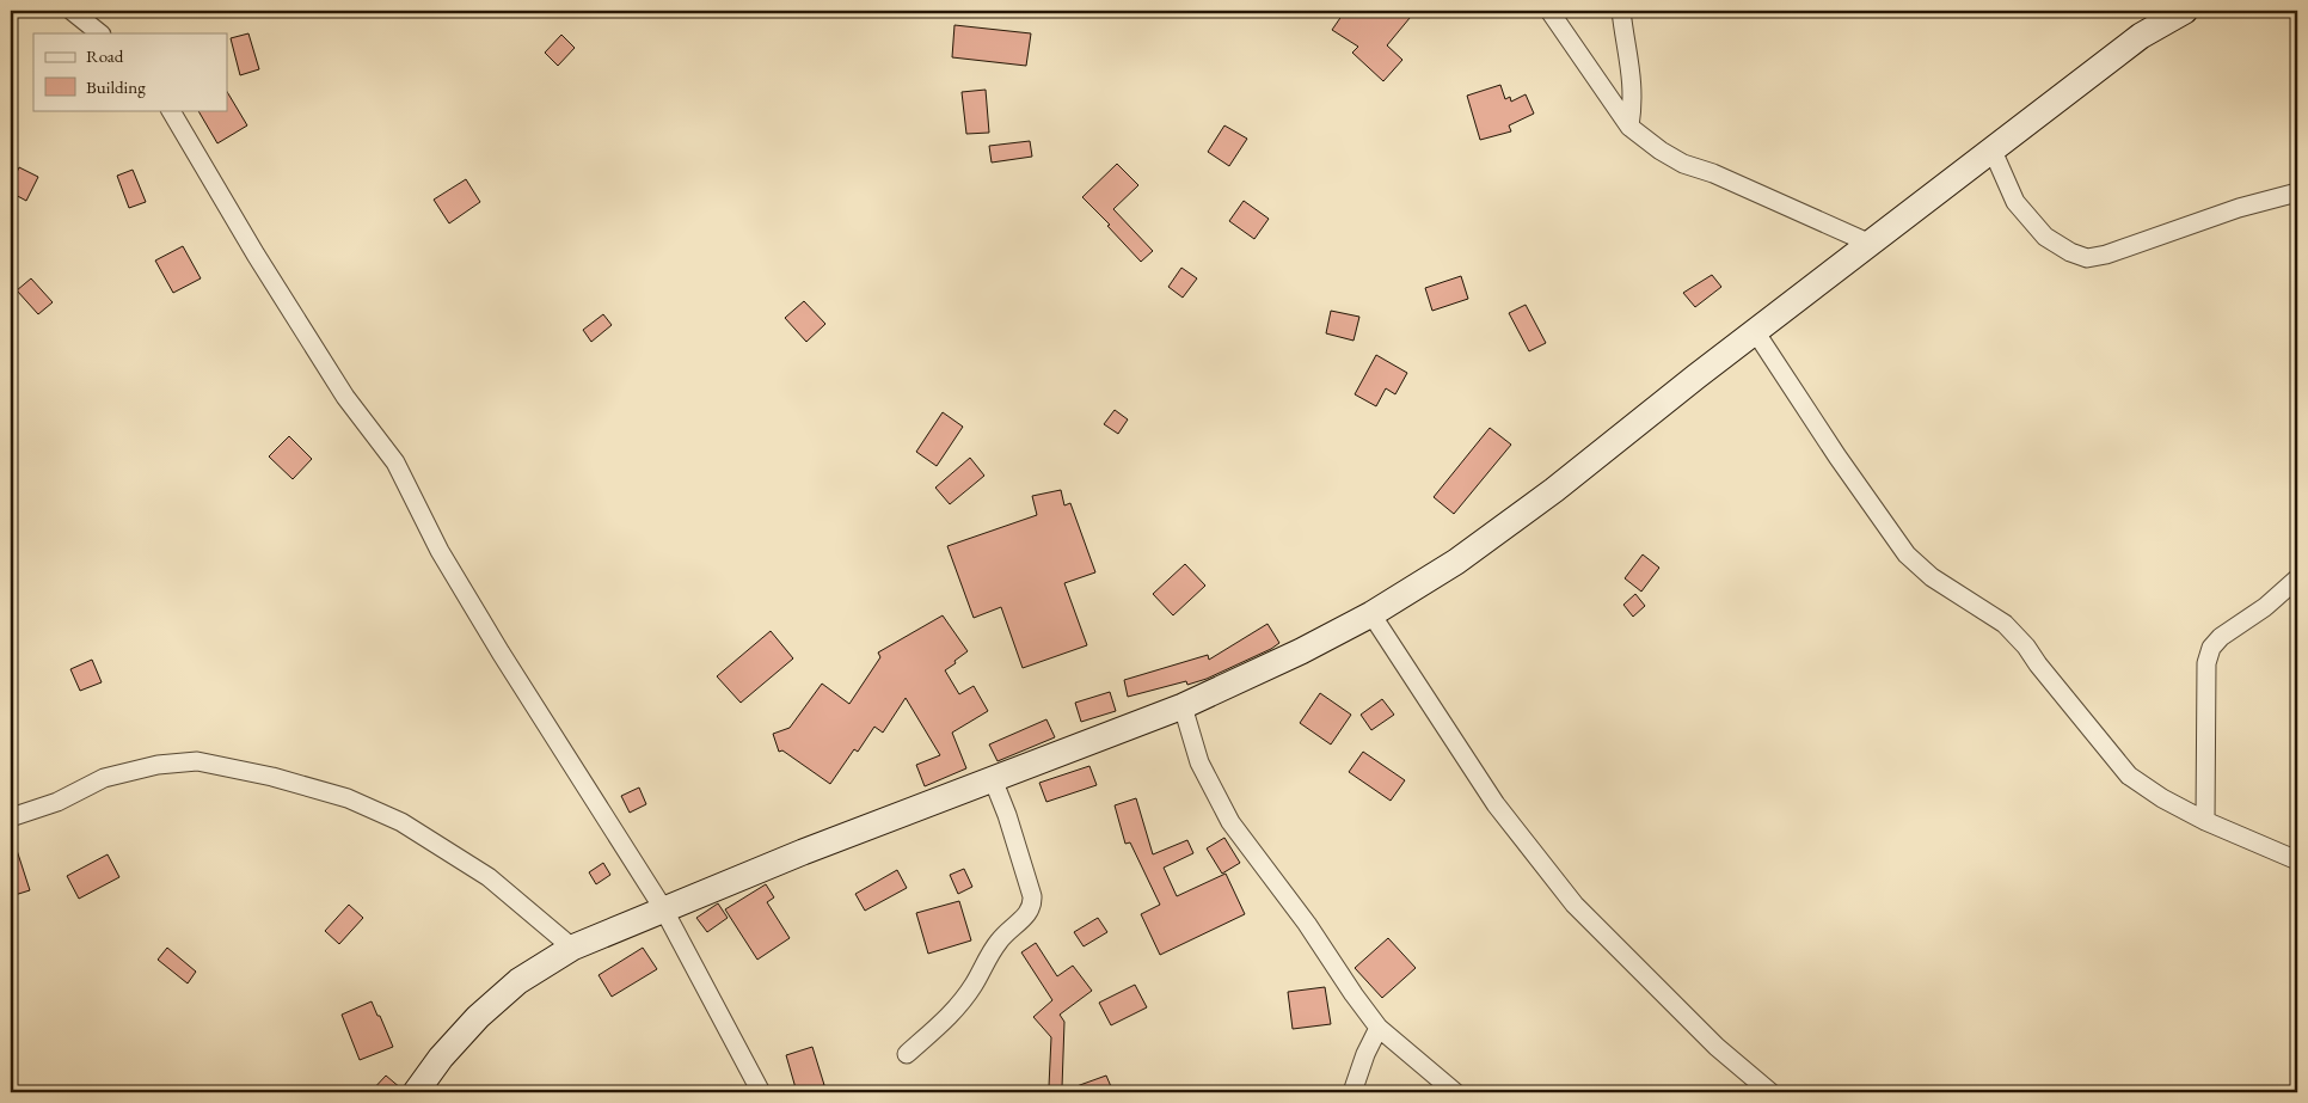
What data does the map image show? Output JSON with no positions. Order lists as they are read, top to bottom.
{
  "legend": ["Road", "Building"]
}
